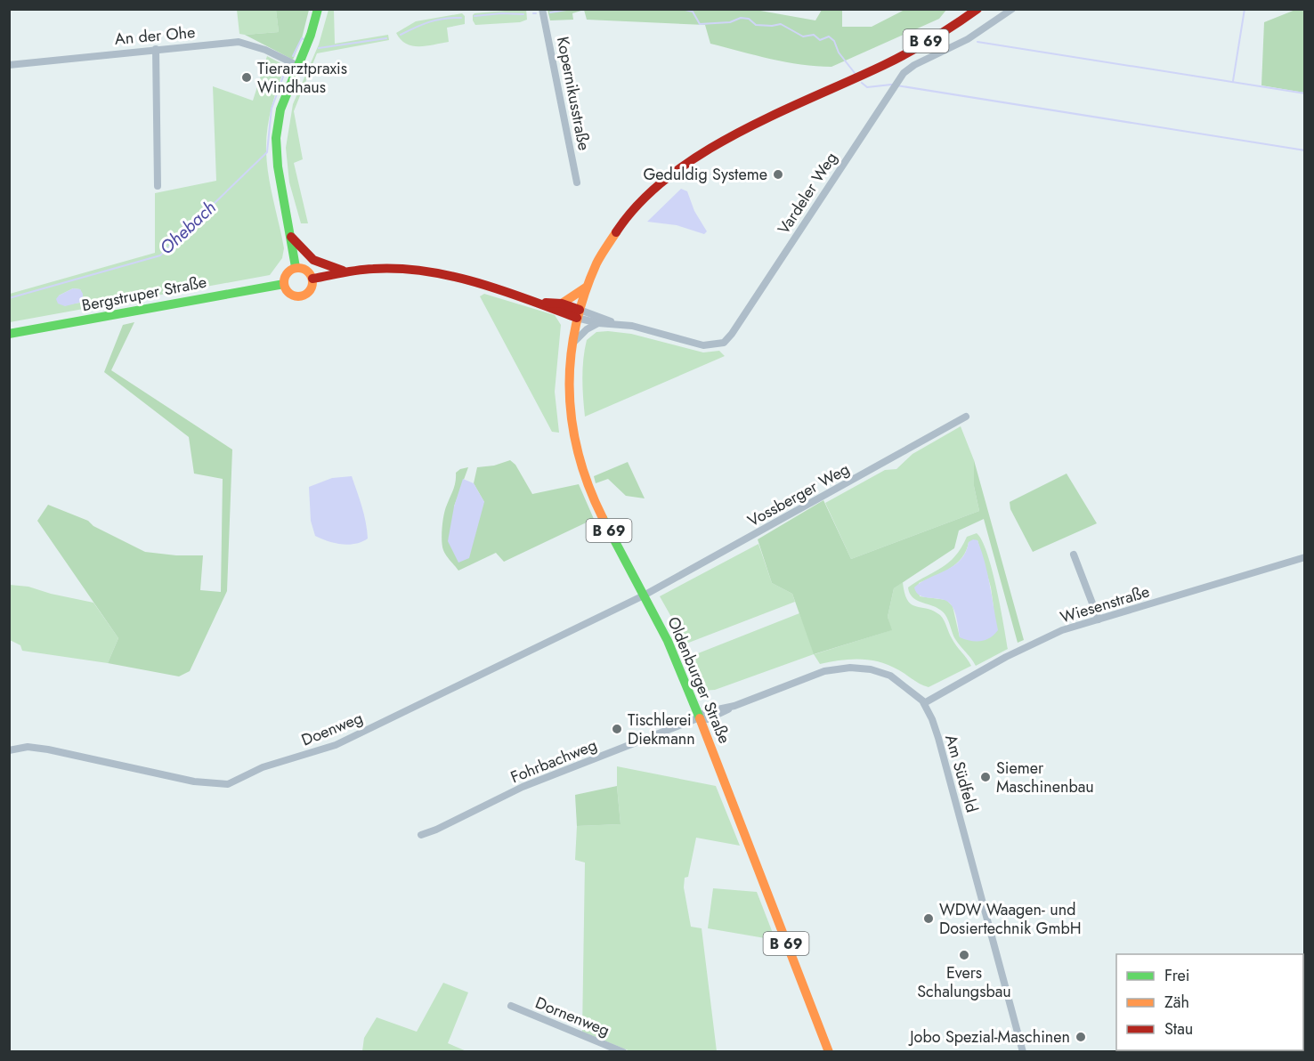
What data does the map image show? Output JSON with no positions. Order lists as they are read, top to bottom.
{
  "streets": {
    "main road": ["B 69", "Bergstruper Straße", "Oldenburger Straße"],
    "street": [
      "An der Ohe",
      "Kopernikusstraße",
      "Vardeler Weg",
      "Vossberger Weg",
      "Wiesenstraße",
      "Doenweg",
      "Fohrbachweg",
      "Am Südfeld",
      "Dornenweg"
    ]
  },
  "crossings": [
    ["B 69", "Vardeler Weg"],
    ["B 69", "Oldenburger Straße"],
    ["Vardeler Weg", "Oldenburger Straße"],
    ["Vossberger Weg", "Oldenburger Straße"],
    ["Vossberger Weg", "Doenweg"],
    ["Wiesenstraße", "Am Südfeld"],
    ["Oldenburger Straße", "Doenweg"],
    ["Oldenburger Straße", "Fohrbachweg"],
    ["Oldenburger Straße", "Am Südfeld"],
    ["Fohrbachweg", "Am Südfeld"]
  ],
  "water": ["Ohebach"],
  "places": [
    "Tierarztpraxis Windhaus",
    "Geduldig Systeme",
    "Tischlerei Diekmann",
    "Siemer Maschinenbau",
    "WDW Waagen- und Dosiertechnik GmbH",
    "Evers Schalungsbau",
    "Jobo Spezial-Maschinen"
  ],
  "legend": ["Frei", "Zäh", "Stau"]
}
